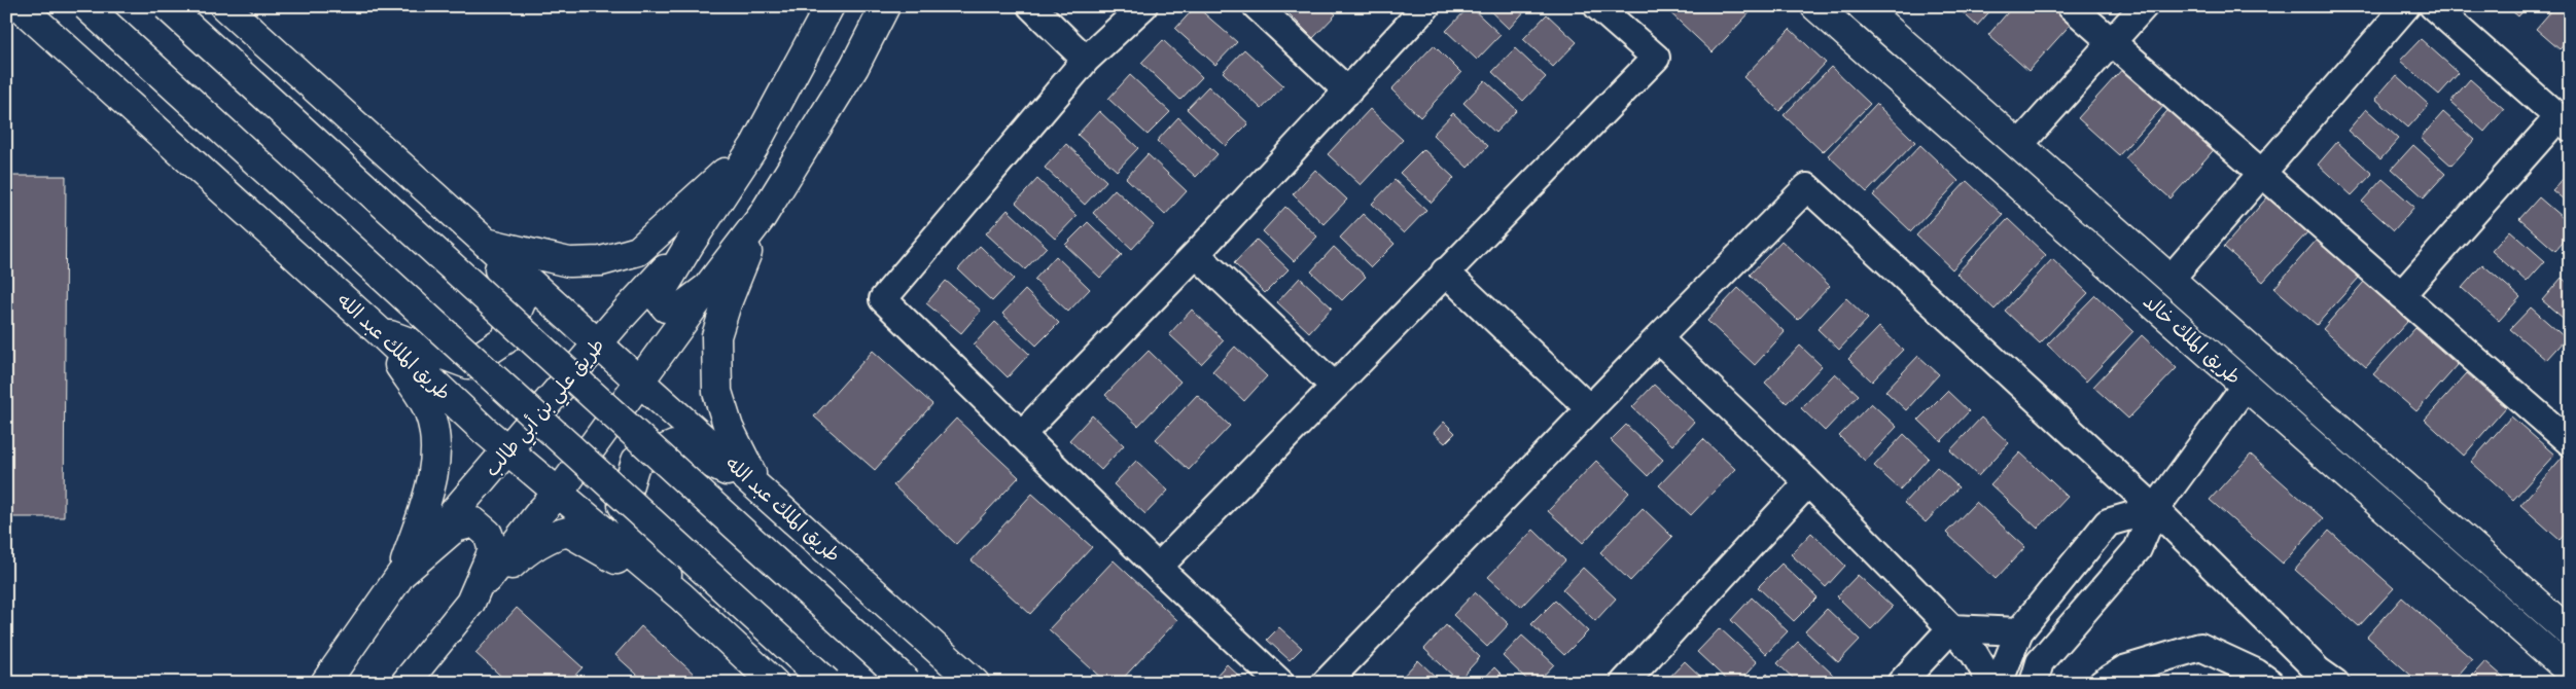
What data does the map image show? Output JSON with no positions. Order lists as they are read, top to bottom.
{
  "streets": {
    "main road": ["طريق الملك خالد", "طريق الملك عبد الله", "طريق علي بن أبي طالب"]
  },
  "crossings": [
    ["طريق الملك عبد الله", "طريق علي بن أبي طالب"]
  ]
}
